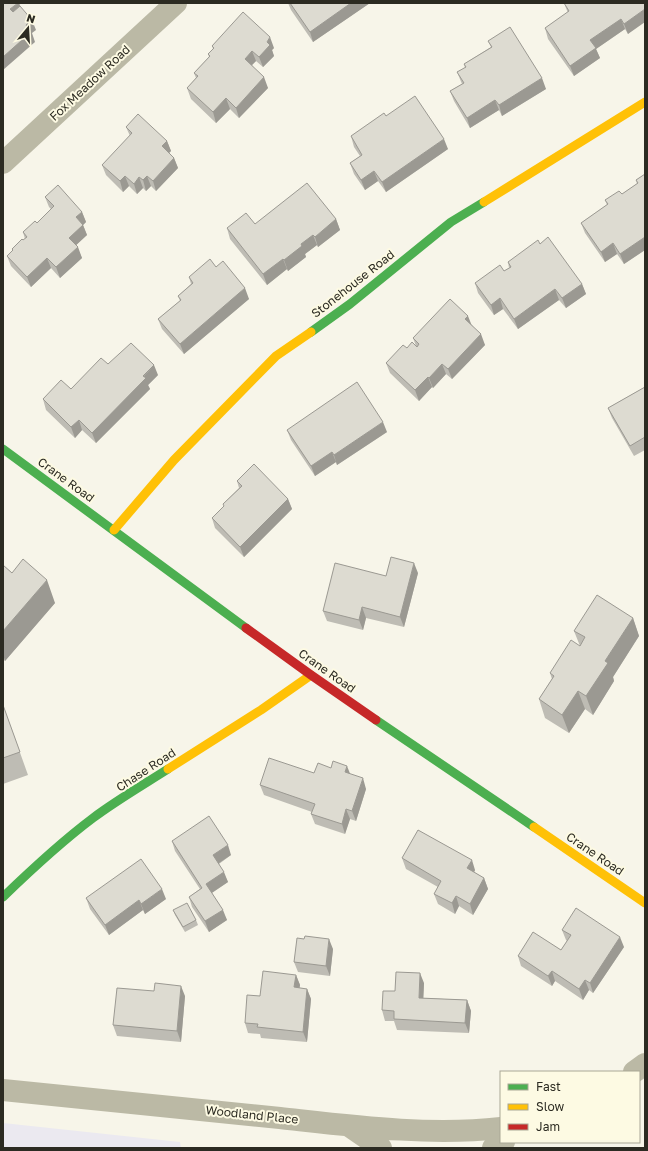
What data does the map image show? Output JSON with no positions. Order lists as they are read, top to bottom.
{
  "streets": {
    "street": [
      "Fox Meadow Road",
      "Stonehouse Road",
      "Crane Road",
      "Chase Road",
      "Woodland Place"
    ]
  },
  "crossings": [
    ["Stonehouse Road", "Crane Road"],
    ["Crane Road", "Chase Road"]
  ],
  "legend": ["Fast", "Slow", "Jam"],
  "north": "top"
}
